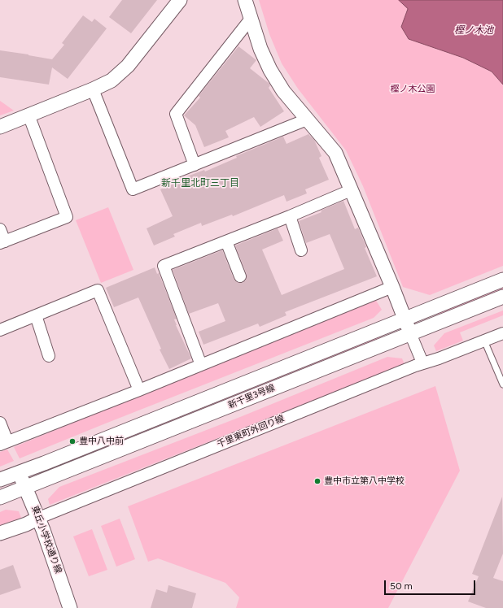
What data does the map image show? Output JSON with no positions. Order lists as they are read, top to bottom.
{
  "streets": {
    "street": ["新千里3号線", "千里東町外回り線", "東丘小学校通り線"]
  },
  "crossings": [
    ["新千里3号線", "東丘小学校通り線"],
    ["千里東町外回り線", "東丘小学校通り線"]
  ],
  "districts": ["新千里北町三丁目"],
  "water": ["樫ノ木池"],
  "parks": ["樫ノ木公園"],
  "places": ["豊中八中前", "豊中市立第八中学校"],
  "scale_bar": "50 m"
}
